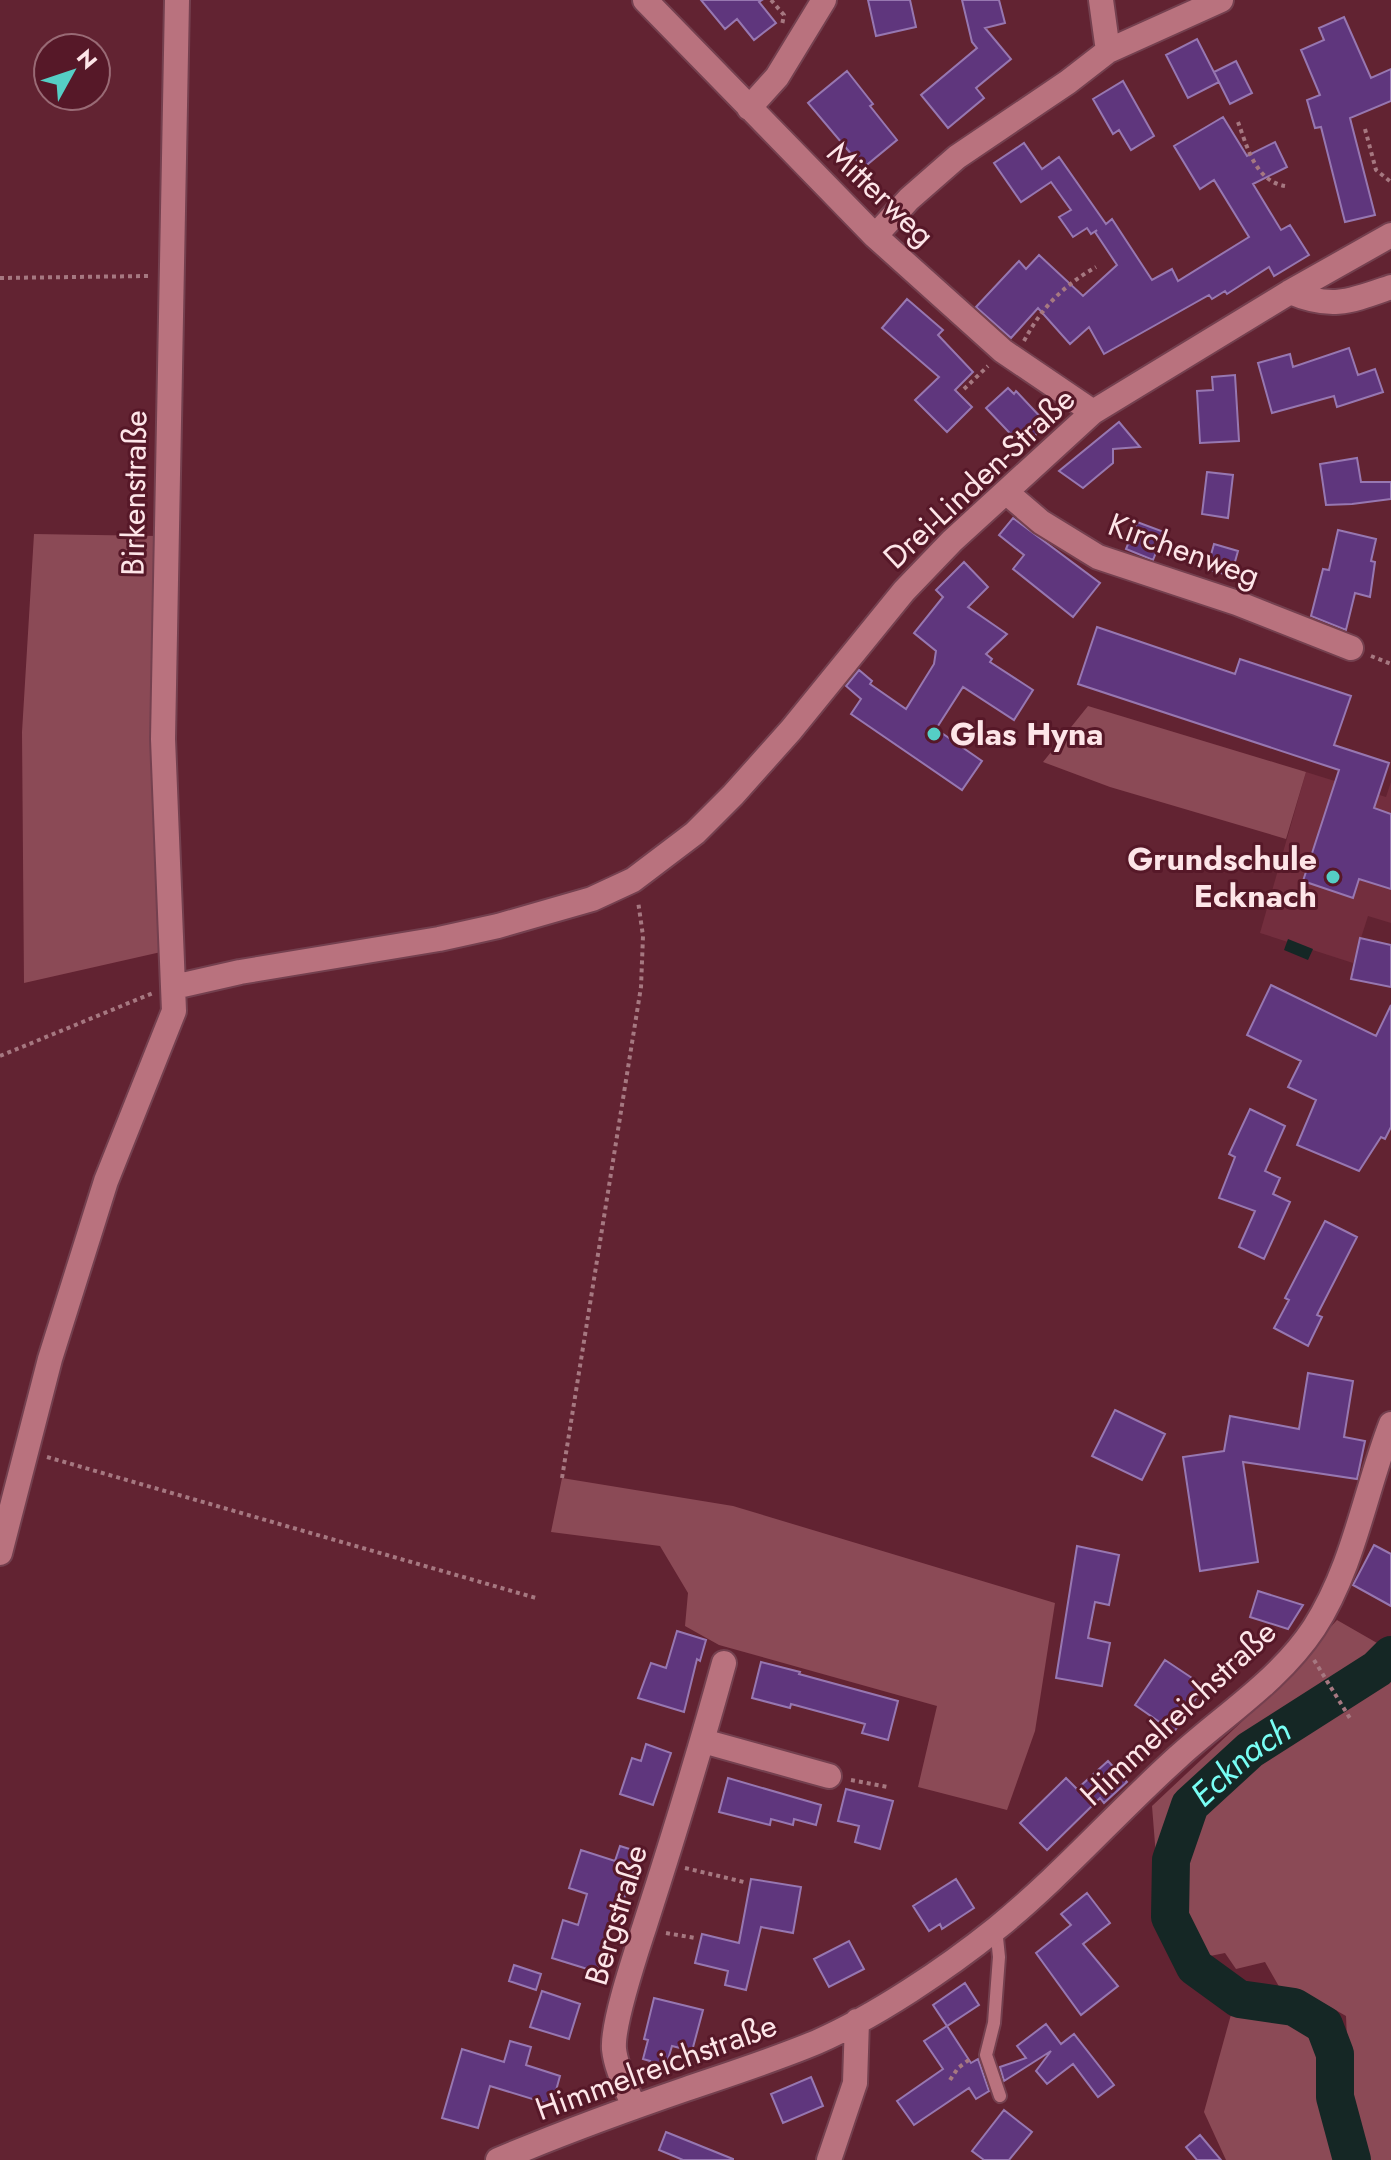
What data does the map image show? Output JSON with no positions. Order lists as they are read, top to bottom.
{
  "streets": {
    "street": [
      "Mitterweg",
      "Drei-Linden-Straße",
      "Birkenstraße",
      "Kirchenweg",
      "Himmelreichstraße",
      "Bergstraße"
    ]
  },
  "crossings": [
    ["Mitterweg", "Drei-Linden-Straße"],
    ["Drei-Linden-Straße", "Birkenstraße"],
    ["Drei-Linden-Straße", "Kirchenweg"],
    ["Himmelreichstraße", "Bergstraße"]
  ],
  "water": ["Ecknach"],
  "places": ["Glas Hyna", "Grundschule Ecknach"],
  "north": "top right"
}
